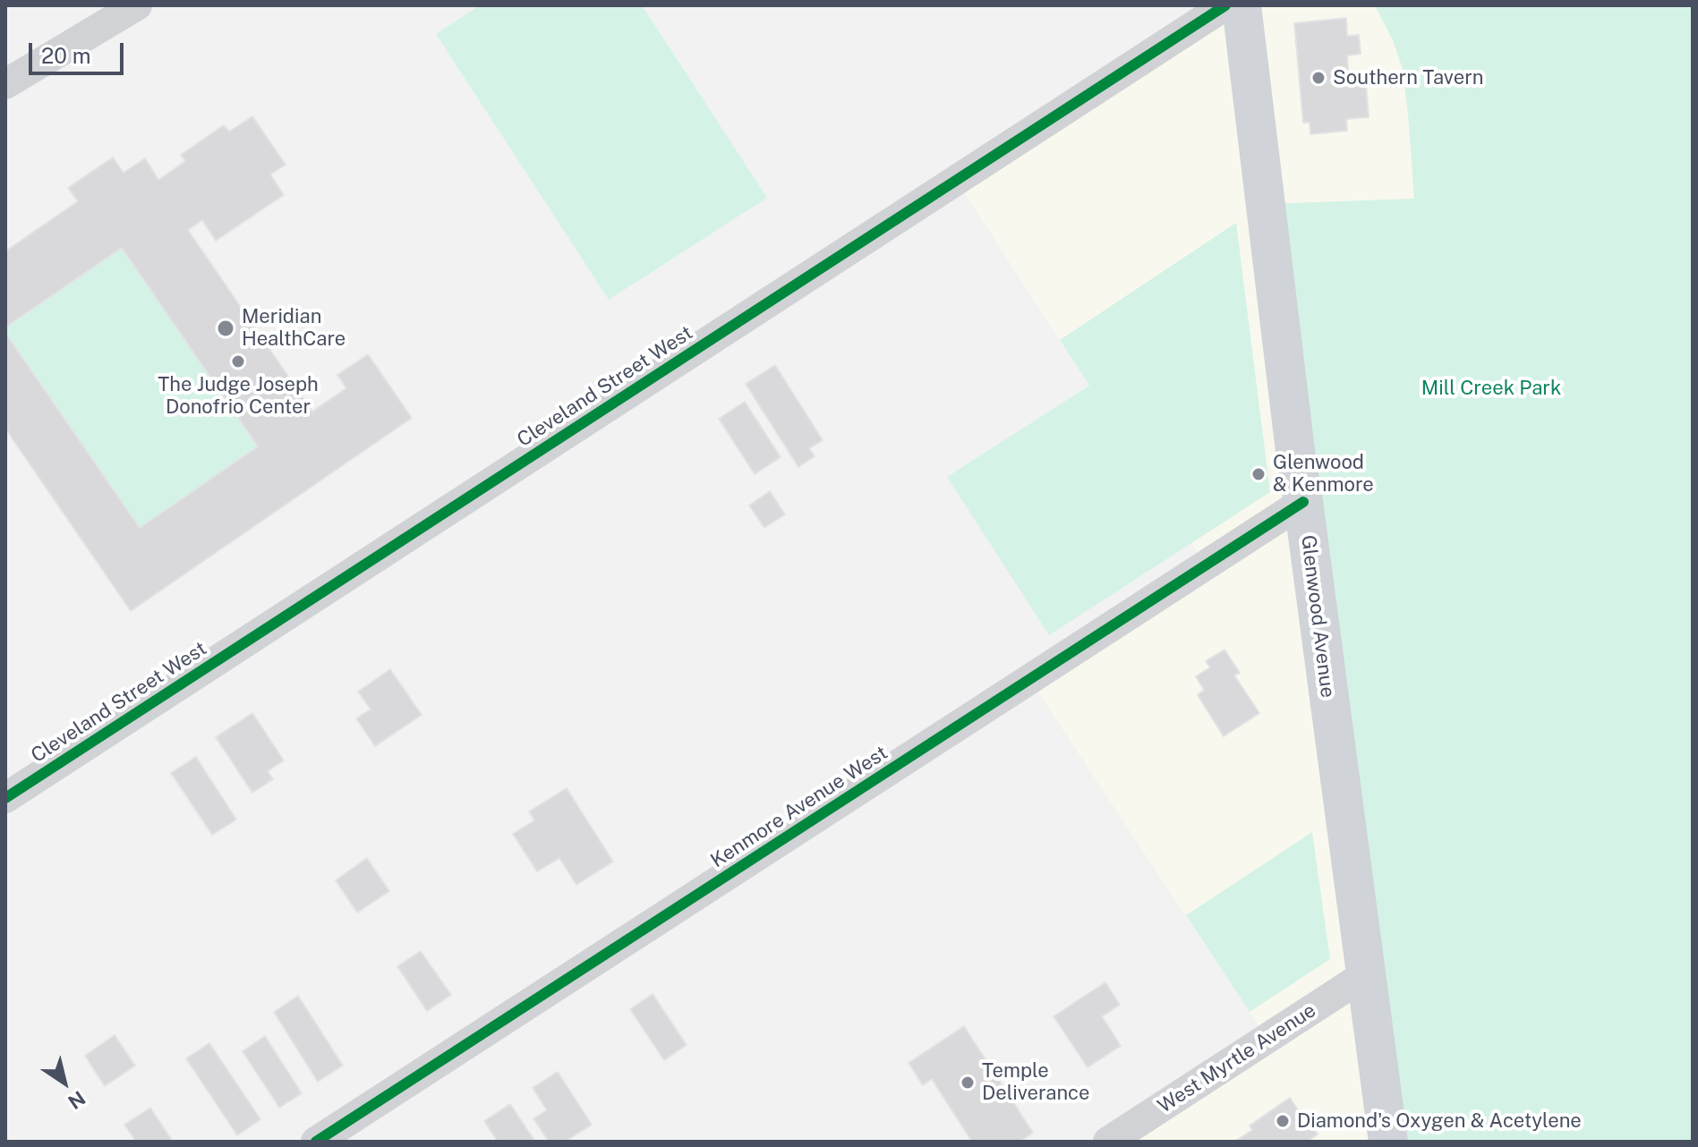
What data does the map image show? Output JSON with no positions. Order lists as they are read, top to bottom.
{
  "streets": {
    "main road": ["Glenwood Avenue"],
    "street": ["Cleveland Street West", "Kenmore Avenue West", "West Myrtle Avenue"]
  },
  "crossings": [
    ["Glenwood Avenue", "Kenmore Avenue West"],
    ["Glenwood Avenue", "West Myrtle Avenue"]
  ],
  "parks": ["Mill Creek Park"],
  "places": [
    "Southern Tavern",
    "Meridian HealthCare",
    "The Judge Joseph Donofrio Center",
    "Glenwood & Kenmore",
    "Temple Deliverance",
    "Diamond's Oxygen & Acetylene"
  ],
  "scale_bar": "20 m",
  "north": "bottom right"
}
